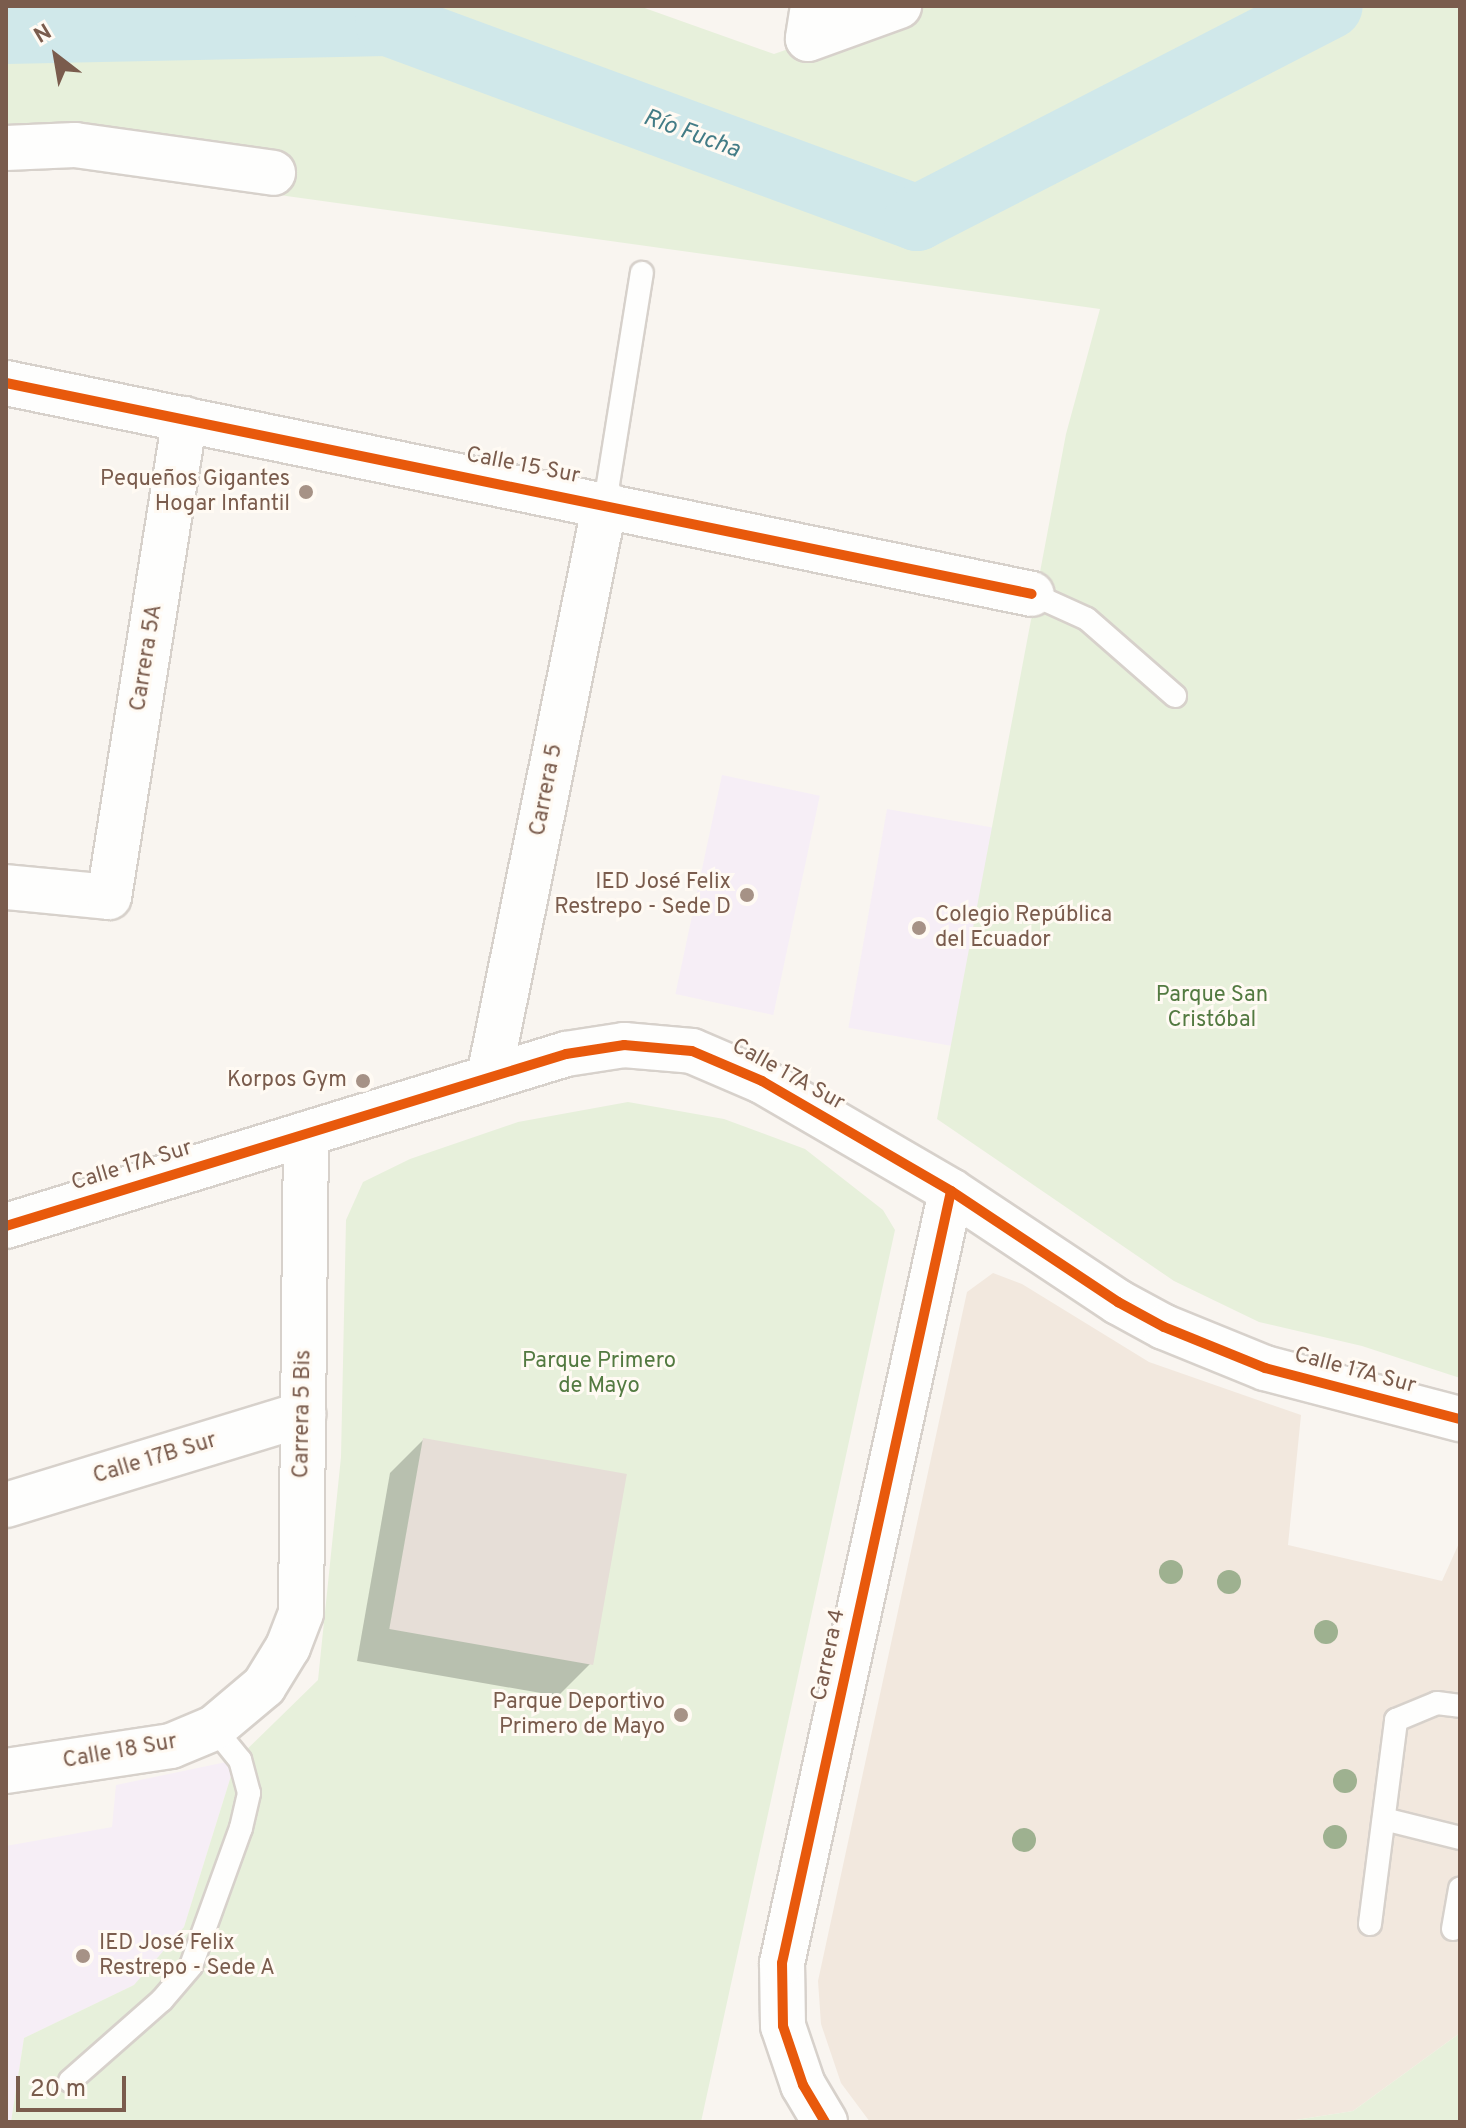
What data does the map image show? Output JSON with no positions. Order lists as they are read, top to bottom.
{
  "streets": {
    "street": [
      "Calle 15 Sur",
      "Carrera 5A",
      "Carrera 5",
      "Calle 17A Sur",
      "Carrera 5 Bis",
      "Calle 17B Sur",
      "Carrera 4",
      "Calle 18 Sur"
    ]
  },
  "crossings": [
    ["Calle 15 Sur", "Carrera 5A"],
    ["Calle 15 Sur", "Carrera 5"],
    ["Carrera 5", "Calle 17A Sur"],
    ["Calle 17A Sur", "Carrera 5 Bis"],
    ["Calle 17A Sur", "Carrera 4"],
    ["Carrera 5 Bis", "Calle 17B Sur"],
    ["Carrera 5 Bis", "Calle 18 Sur"]
  ],
  "water": ["Río Fucha"],
  "parks": ["Parque San Cristóbal", "Parque Primero de Mayo"],
  "places": [
    "Pequeños Gigantes Hogar Infantil",
    "IED José Felix Restrepo - Sede D",
    "Colegio República del Ecuador",
    "Korpos Gym",
    "Parque Deportivo Primero de Mayo",
    "IED José Felix Restrepo - Sede A"
  ],
  "scale_bar": "20 m",
  "north": "top left"
}
